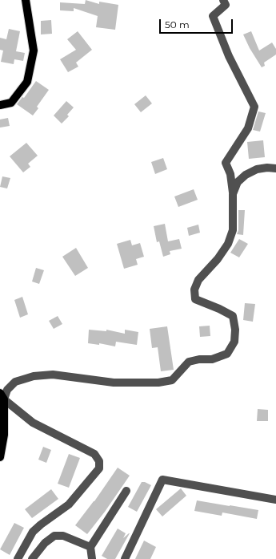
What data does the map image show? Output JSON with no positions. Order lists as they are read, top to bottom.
{
  "scale_bar": "50 m"
}
